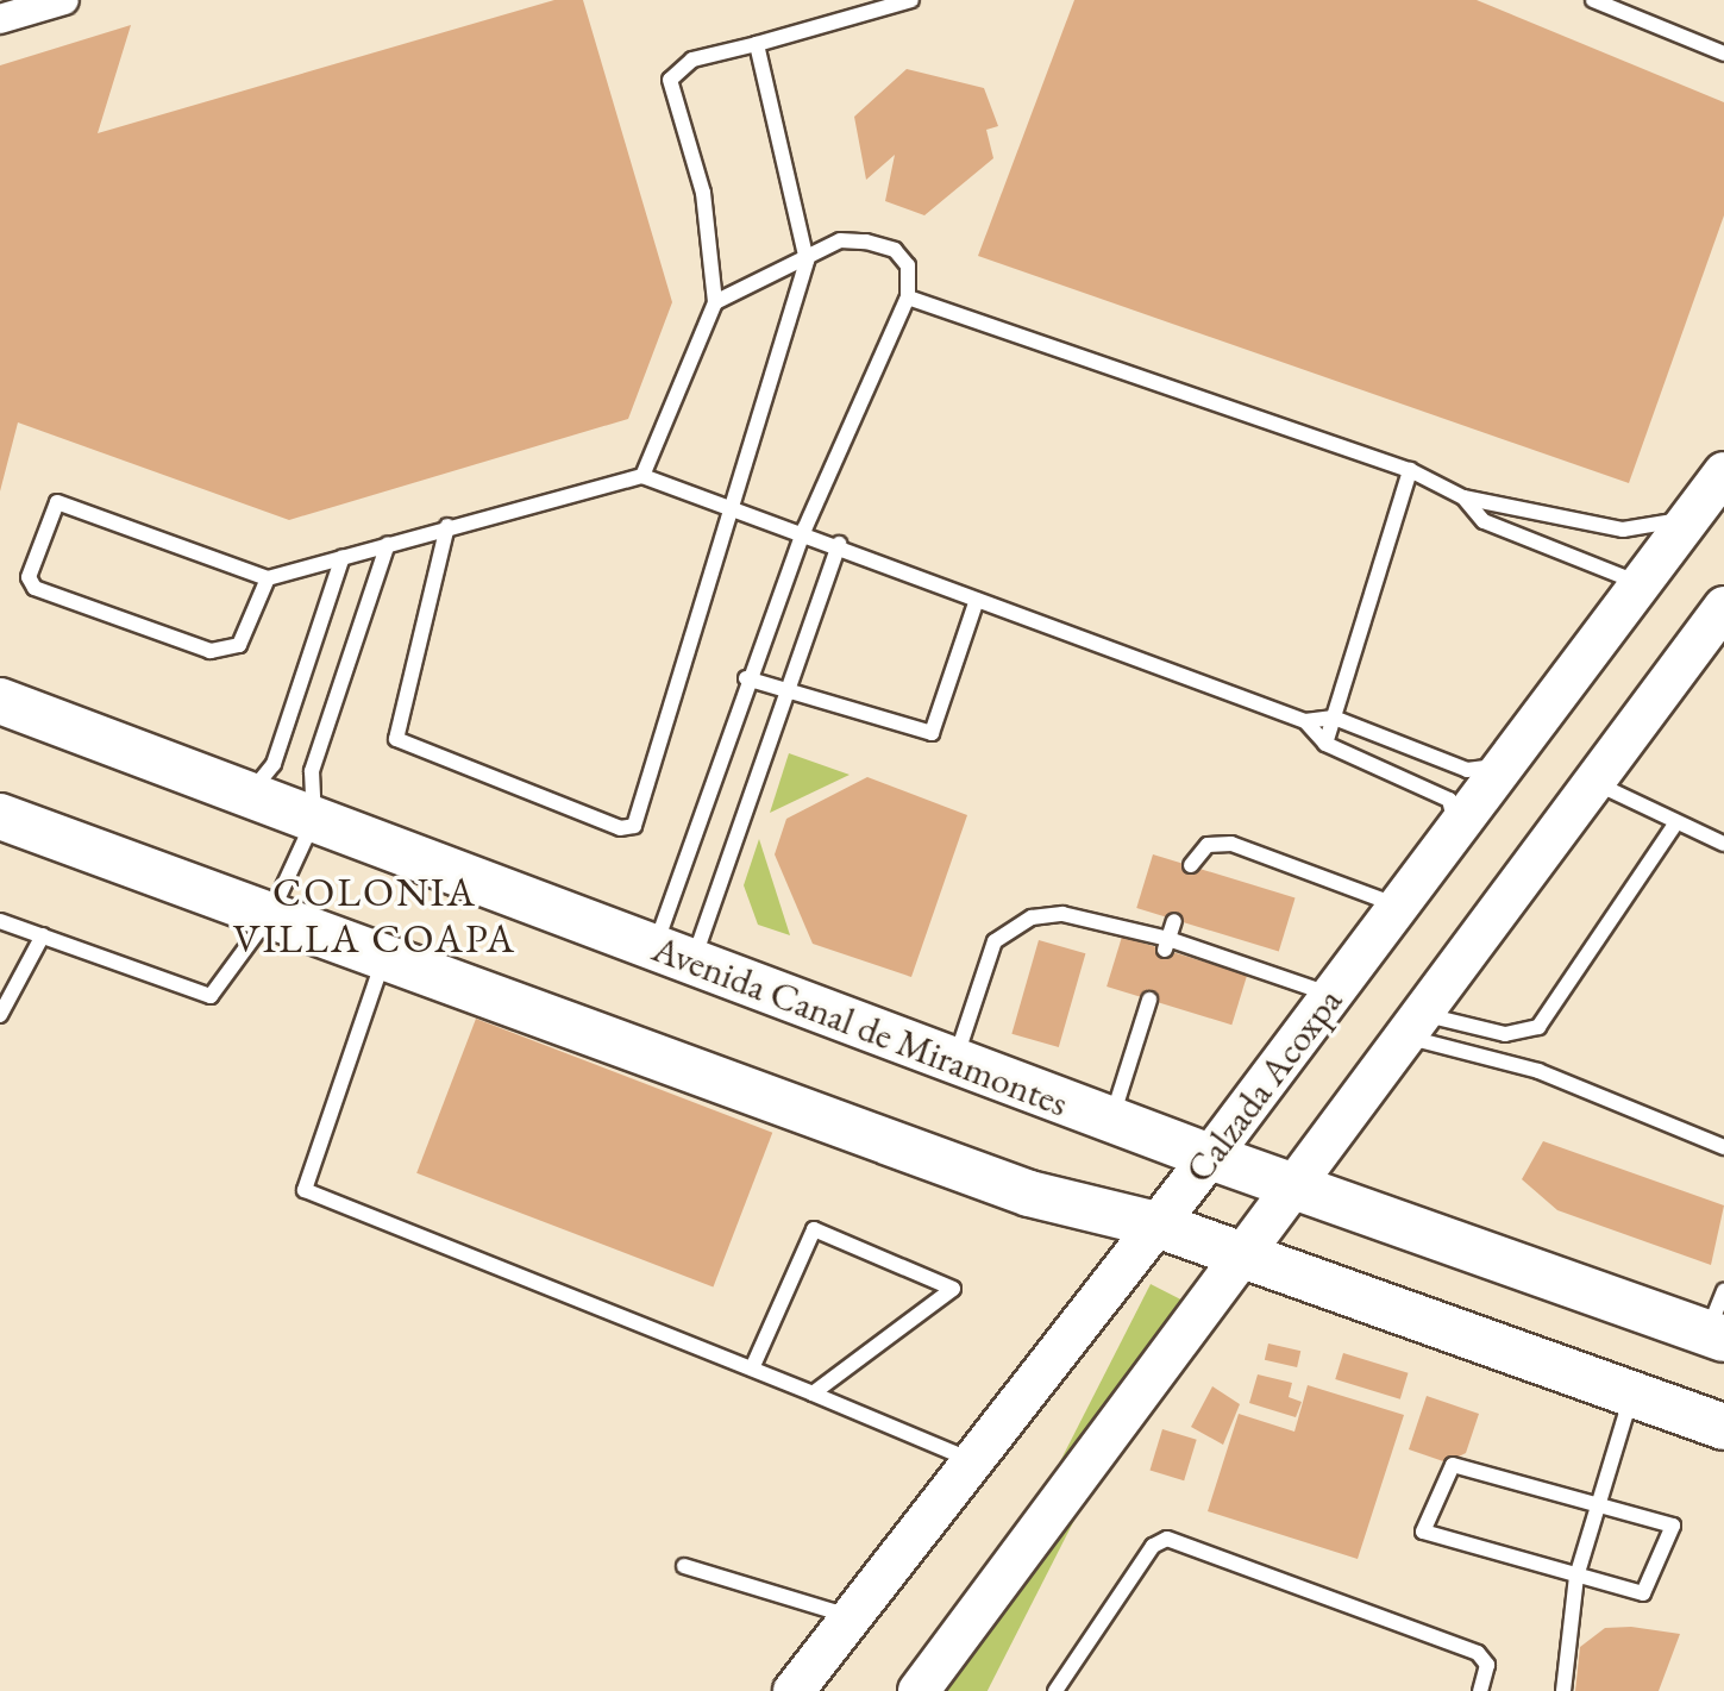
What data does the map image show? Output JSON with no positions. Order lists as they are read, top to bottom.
{
  "streets": {
    "main road": ["Avenida Canal de Miramontes", "Calzada Acoxpa"]
  },
  "crossings": [
    ["Avenida Canal de Miramontes", "Calzada Acoxpa"]
  ],
  "districts": ["COLONIA VILLA COAPA"]
}
